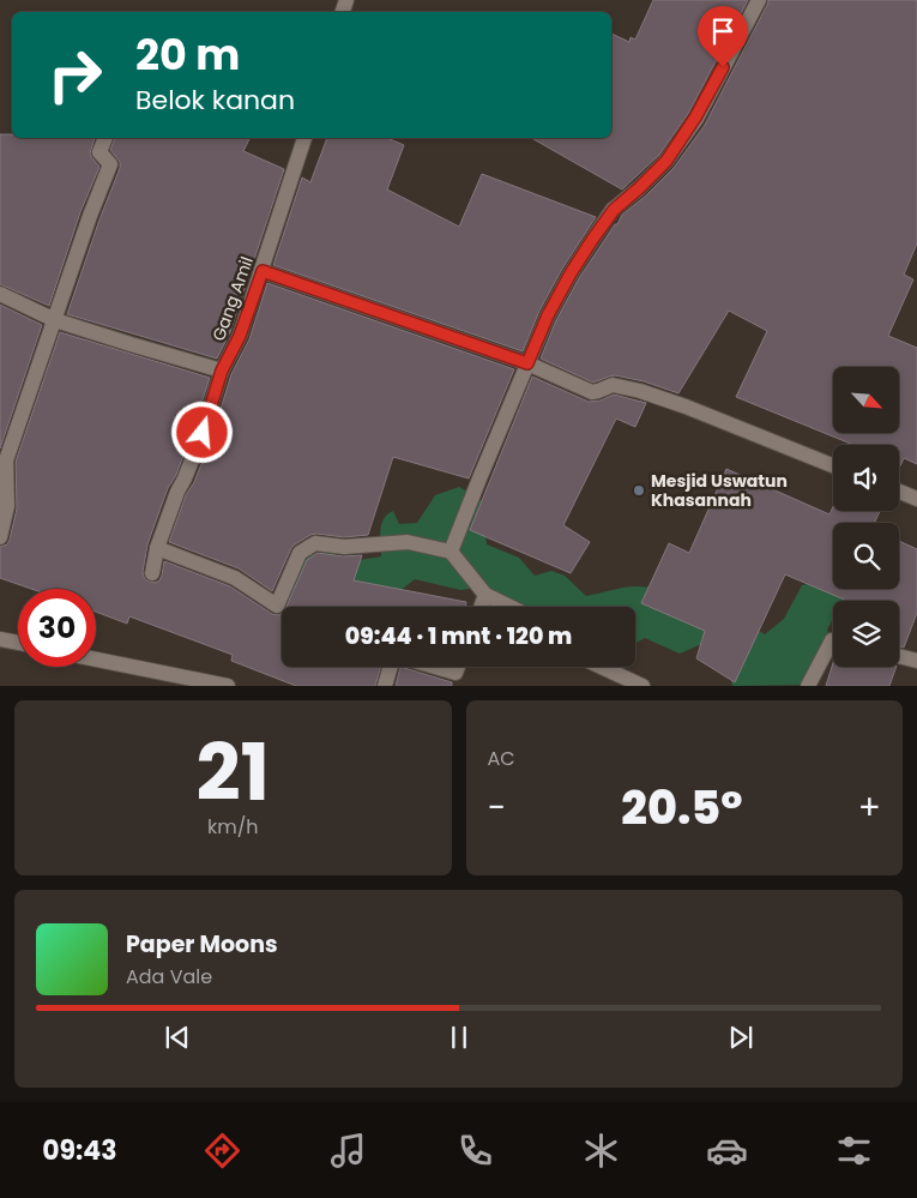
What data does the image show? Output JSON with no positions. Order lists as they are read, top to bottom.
{
  "streets": {
    "street": ["Gang Amil"]
  },
  "places": ["Mesjid Uswatun Khasannah"],
  "north": "bottom right",
  "page": {
    "turn": ["20 m", "Belok kanan"],
    "limit": "30",
    "trip": "09:44 · 1 mnt · 120 m",
    "tile": [
      ["21", "km/h"],
      "AC"
    ],
    "heat": ["−", "20.5°", "+"],
    "song": ["Paper Moons", "Ada Vale"],
    "tabs": "09:43"
  }
}
